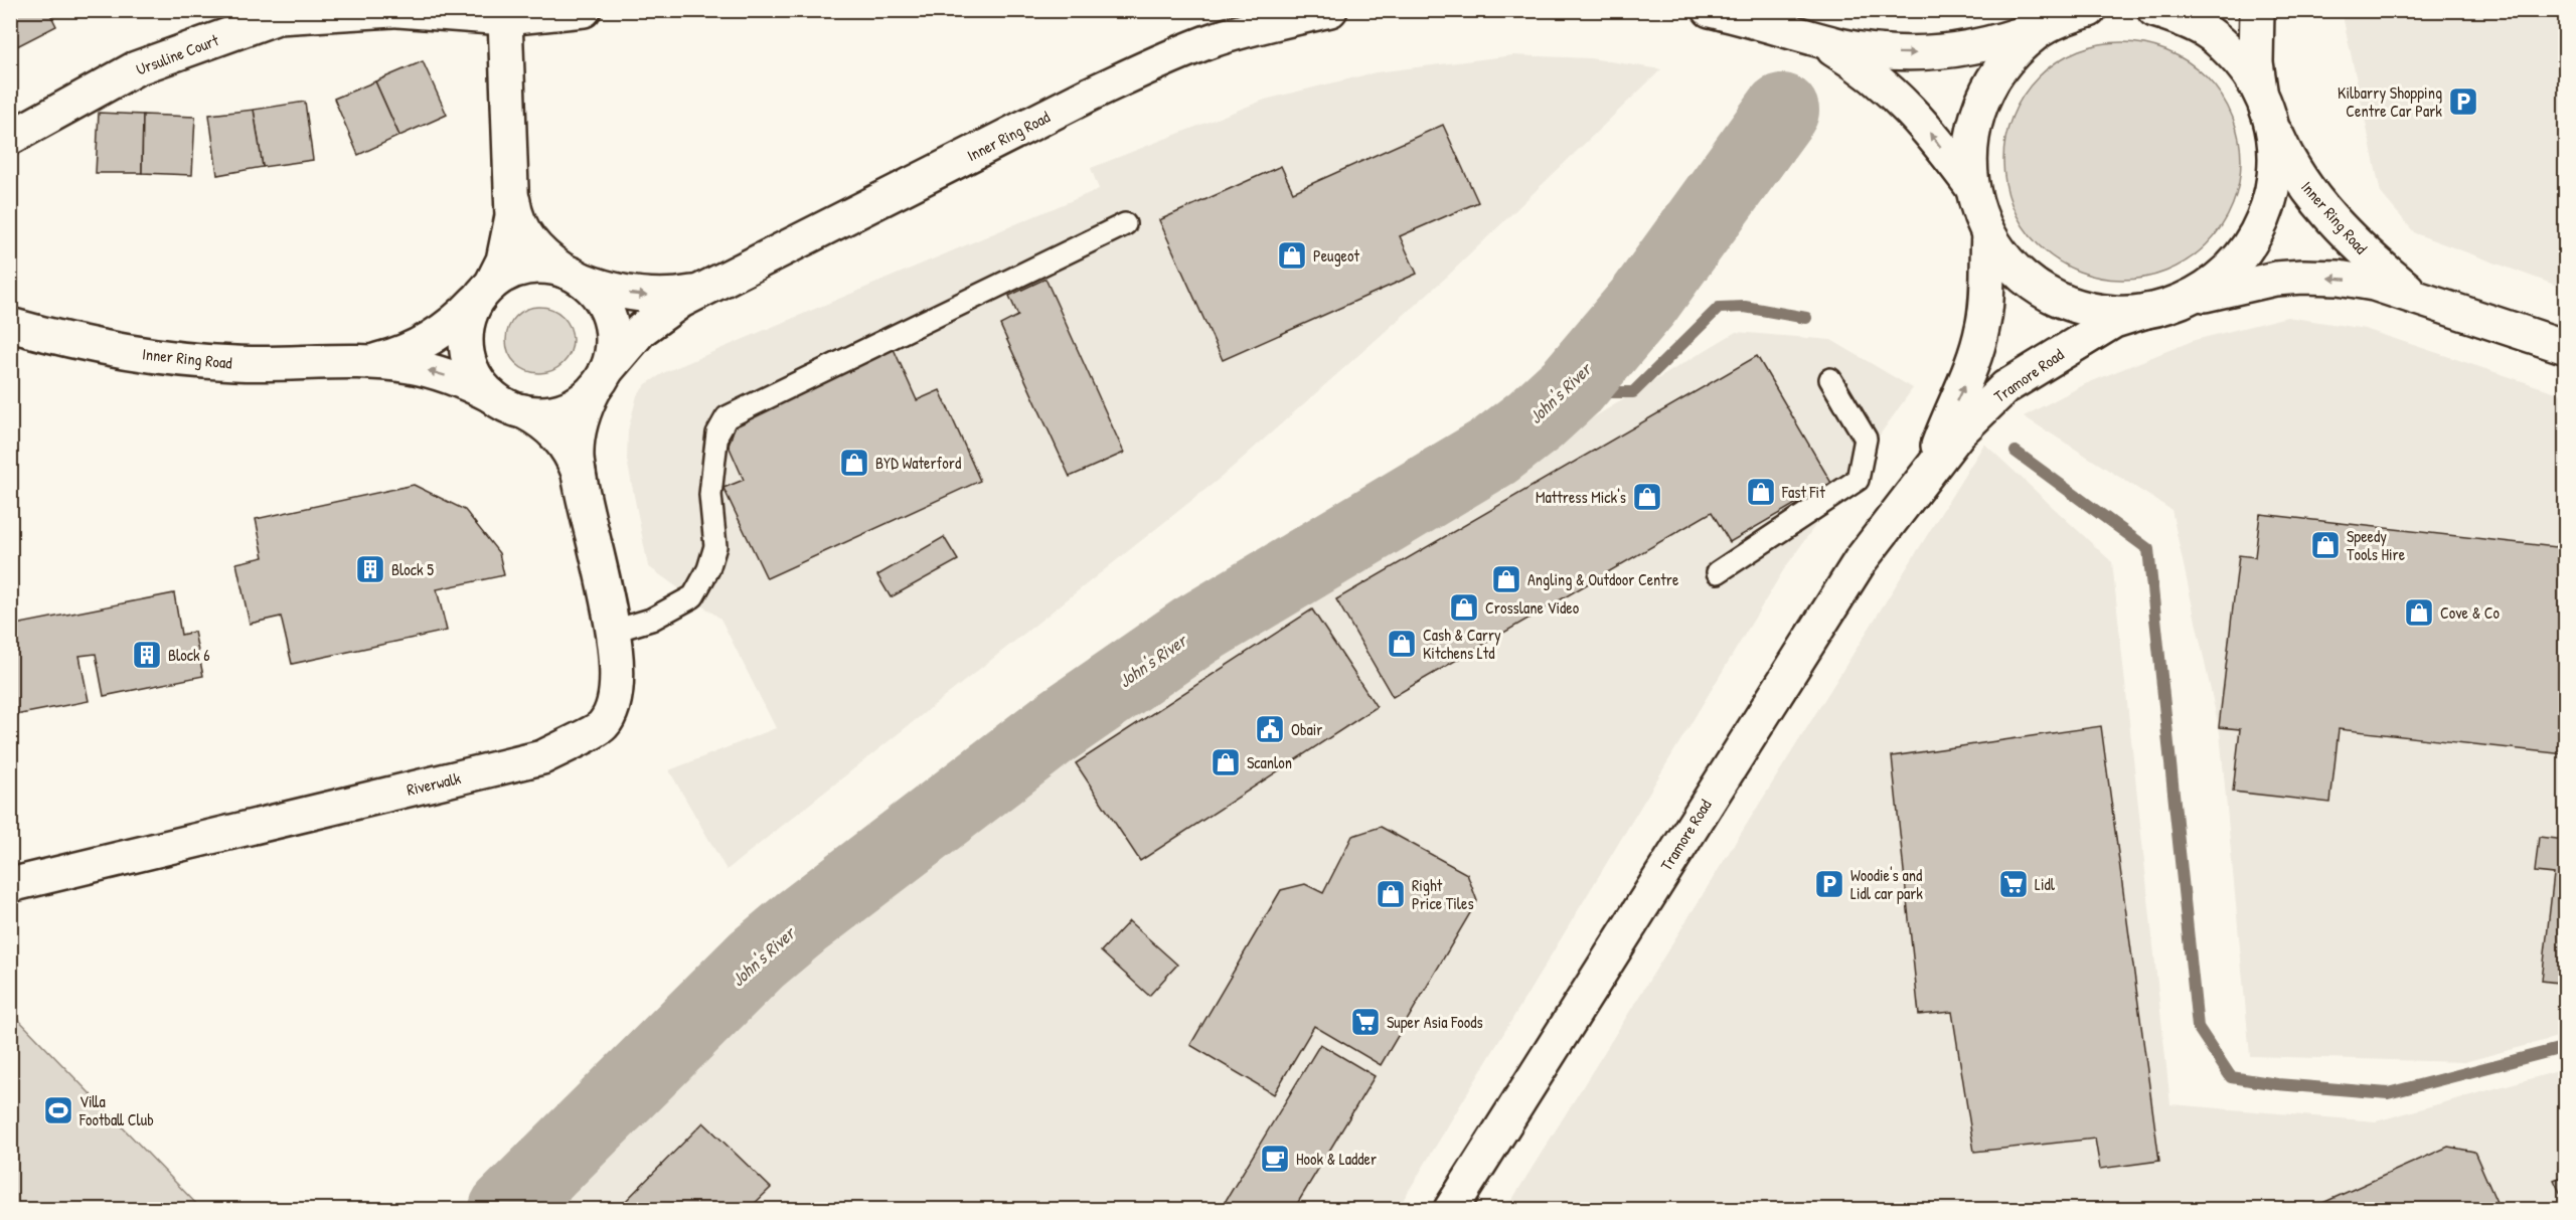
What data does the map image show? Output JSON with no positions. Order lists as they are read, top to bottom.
{
  "streets": {
    "main road": [
      "Ursuline Court",
      "Inner Ring Road",
      "Tramore Road",
      "Riverwalk"
    ]
  },
  "crossings": [
    ["Inner Ring Road", "Tramore Road"]
  ],
  "water": ["John's River"],
  "places": {
    "parking": ["Kilbarry Shopping Centre Car Park", "Woodie's and Lidl car park"],
    "shop": [
      "Peugeot",
      "BYD Waterford",
      "Fast Fit",
      "Mattress Mick's",
      "Speedy Tools Hire",
      "Angling & Outdoor Centre",
      "Crosslane Video",
      "Cove & Co",
      "Cash & Carry Kitchens Ltd",
      "Scanlon",
      "Right Price Tiles"
    ],
    "building": ["Block 5", "Block 6"],
    "public building": ["Obair"],
    "supermarket": ["Lidl", "Super Asia Foods"],
    "sports": ["Villa Football Club"],
    "cafe": ["Hook & Ladder"]
  }
}
